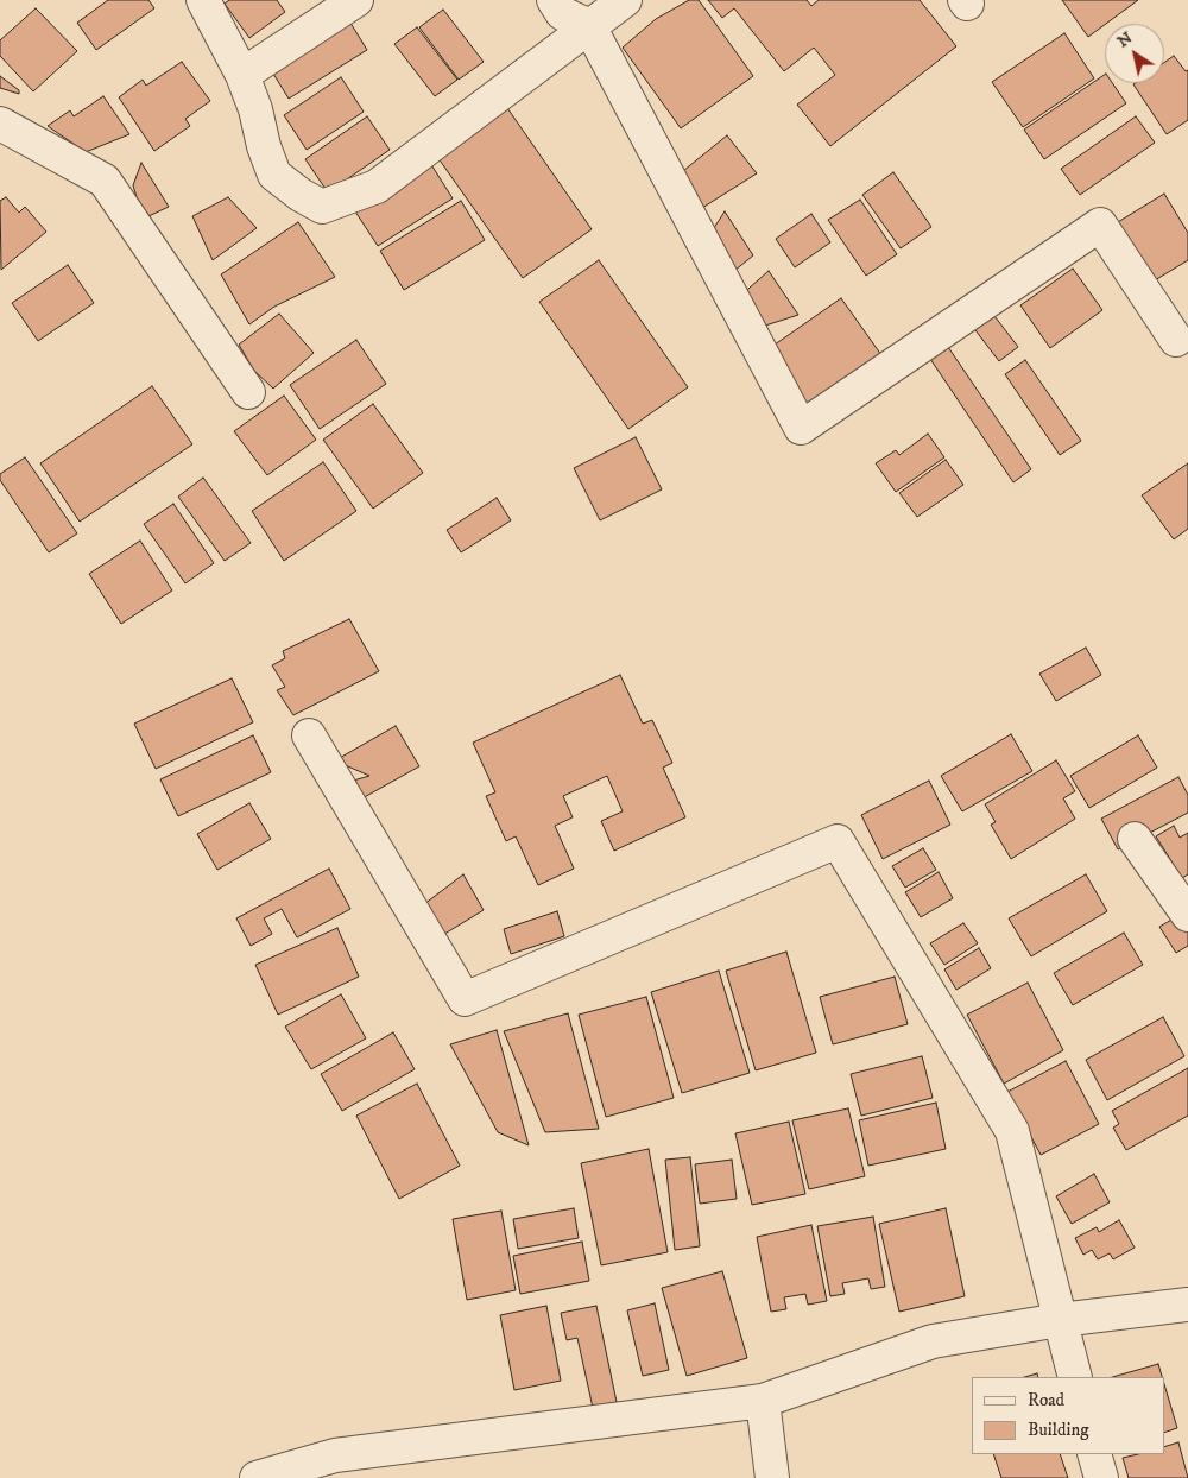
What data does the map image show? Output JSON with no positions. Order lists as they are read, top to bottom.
{
  "legend": ["Road", "Building"],
  "north": "top left"
}
